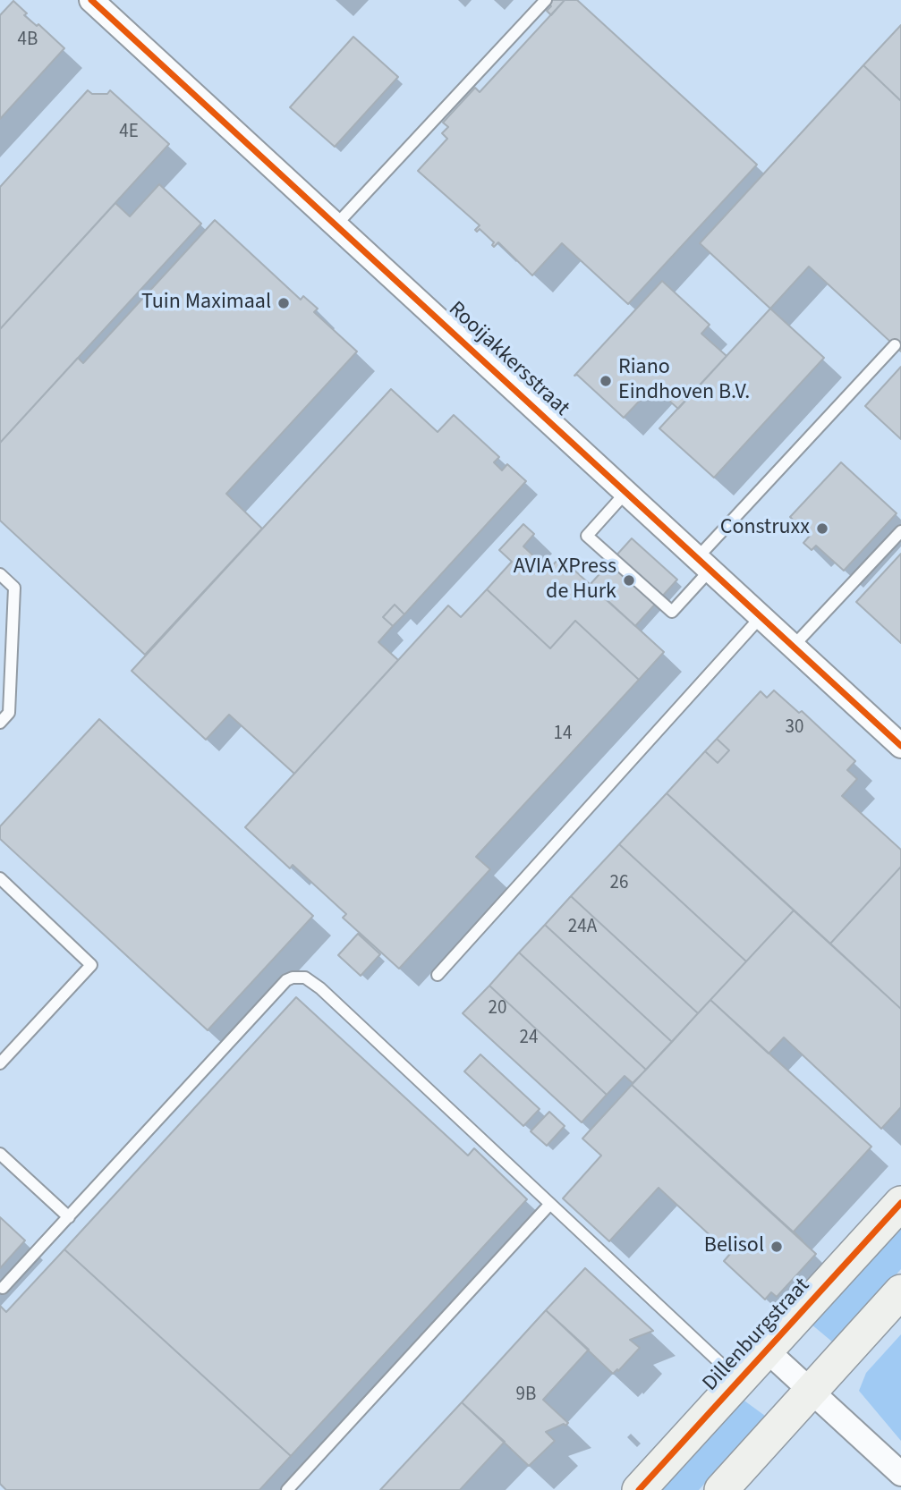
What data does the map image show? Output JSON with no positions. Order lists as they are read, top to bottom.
{
  "streets": {
    "street": ["Rooijakkersstraat", "Dillenburgstraat"]
  },
  "places": [
    "Tuin Maximaal",
    "Riano Eindhoven B.V.",
    "Construxx",
    "AVIA XPress de Hurk",
    "Belisol"
  ],
  "house_numbers": [
    "4B",
    "4E",
    "30",
    "14",
    "26",
    "24A",
    "20",
    "24",
    "9B"
  ]
}
